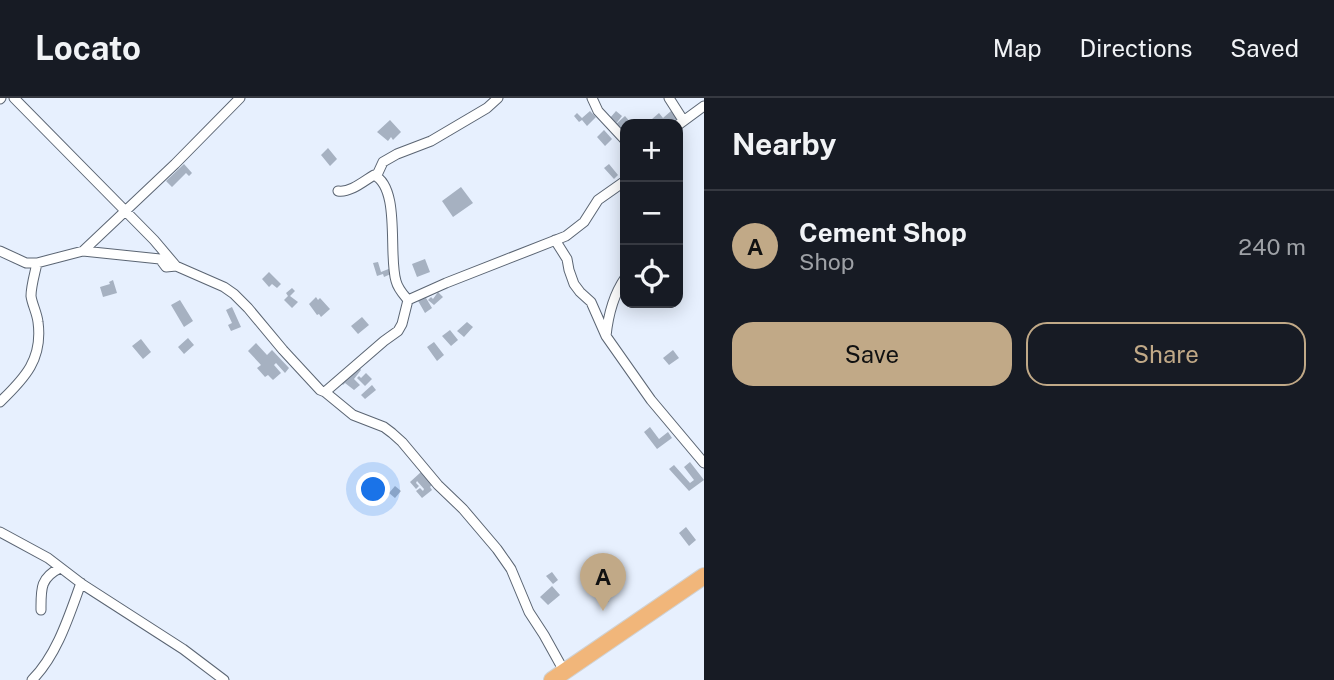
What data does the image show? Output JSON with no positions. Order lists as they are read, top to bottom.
{
  "page": {
    "header": "Locato",
    "nav": ["Map", "Directions", "Saved"],
    "heading": "Nearby",
    "map_buttons": ["+", "−"],
    "list": [
      {
        "mark": "A",
        "name": "Cement Shop",
        "note": "Shop",
        "value": "240 m"
      }
    ],
    "buttons": ["Save", "Share"],
    "pins": "A"
  }
}
